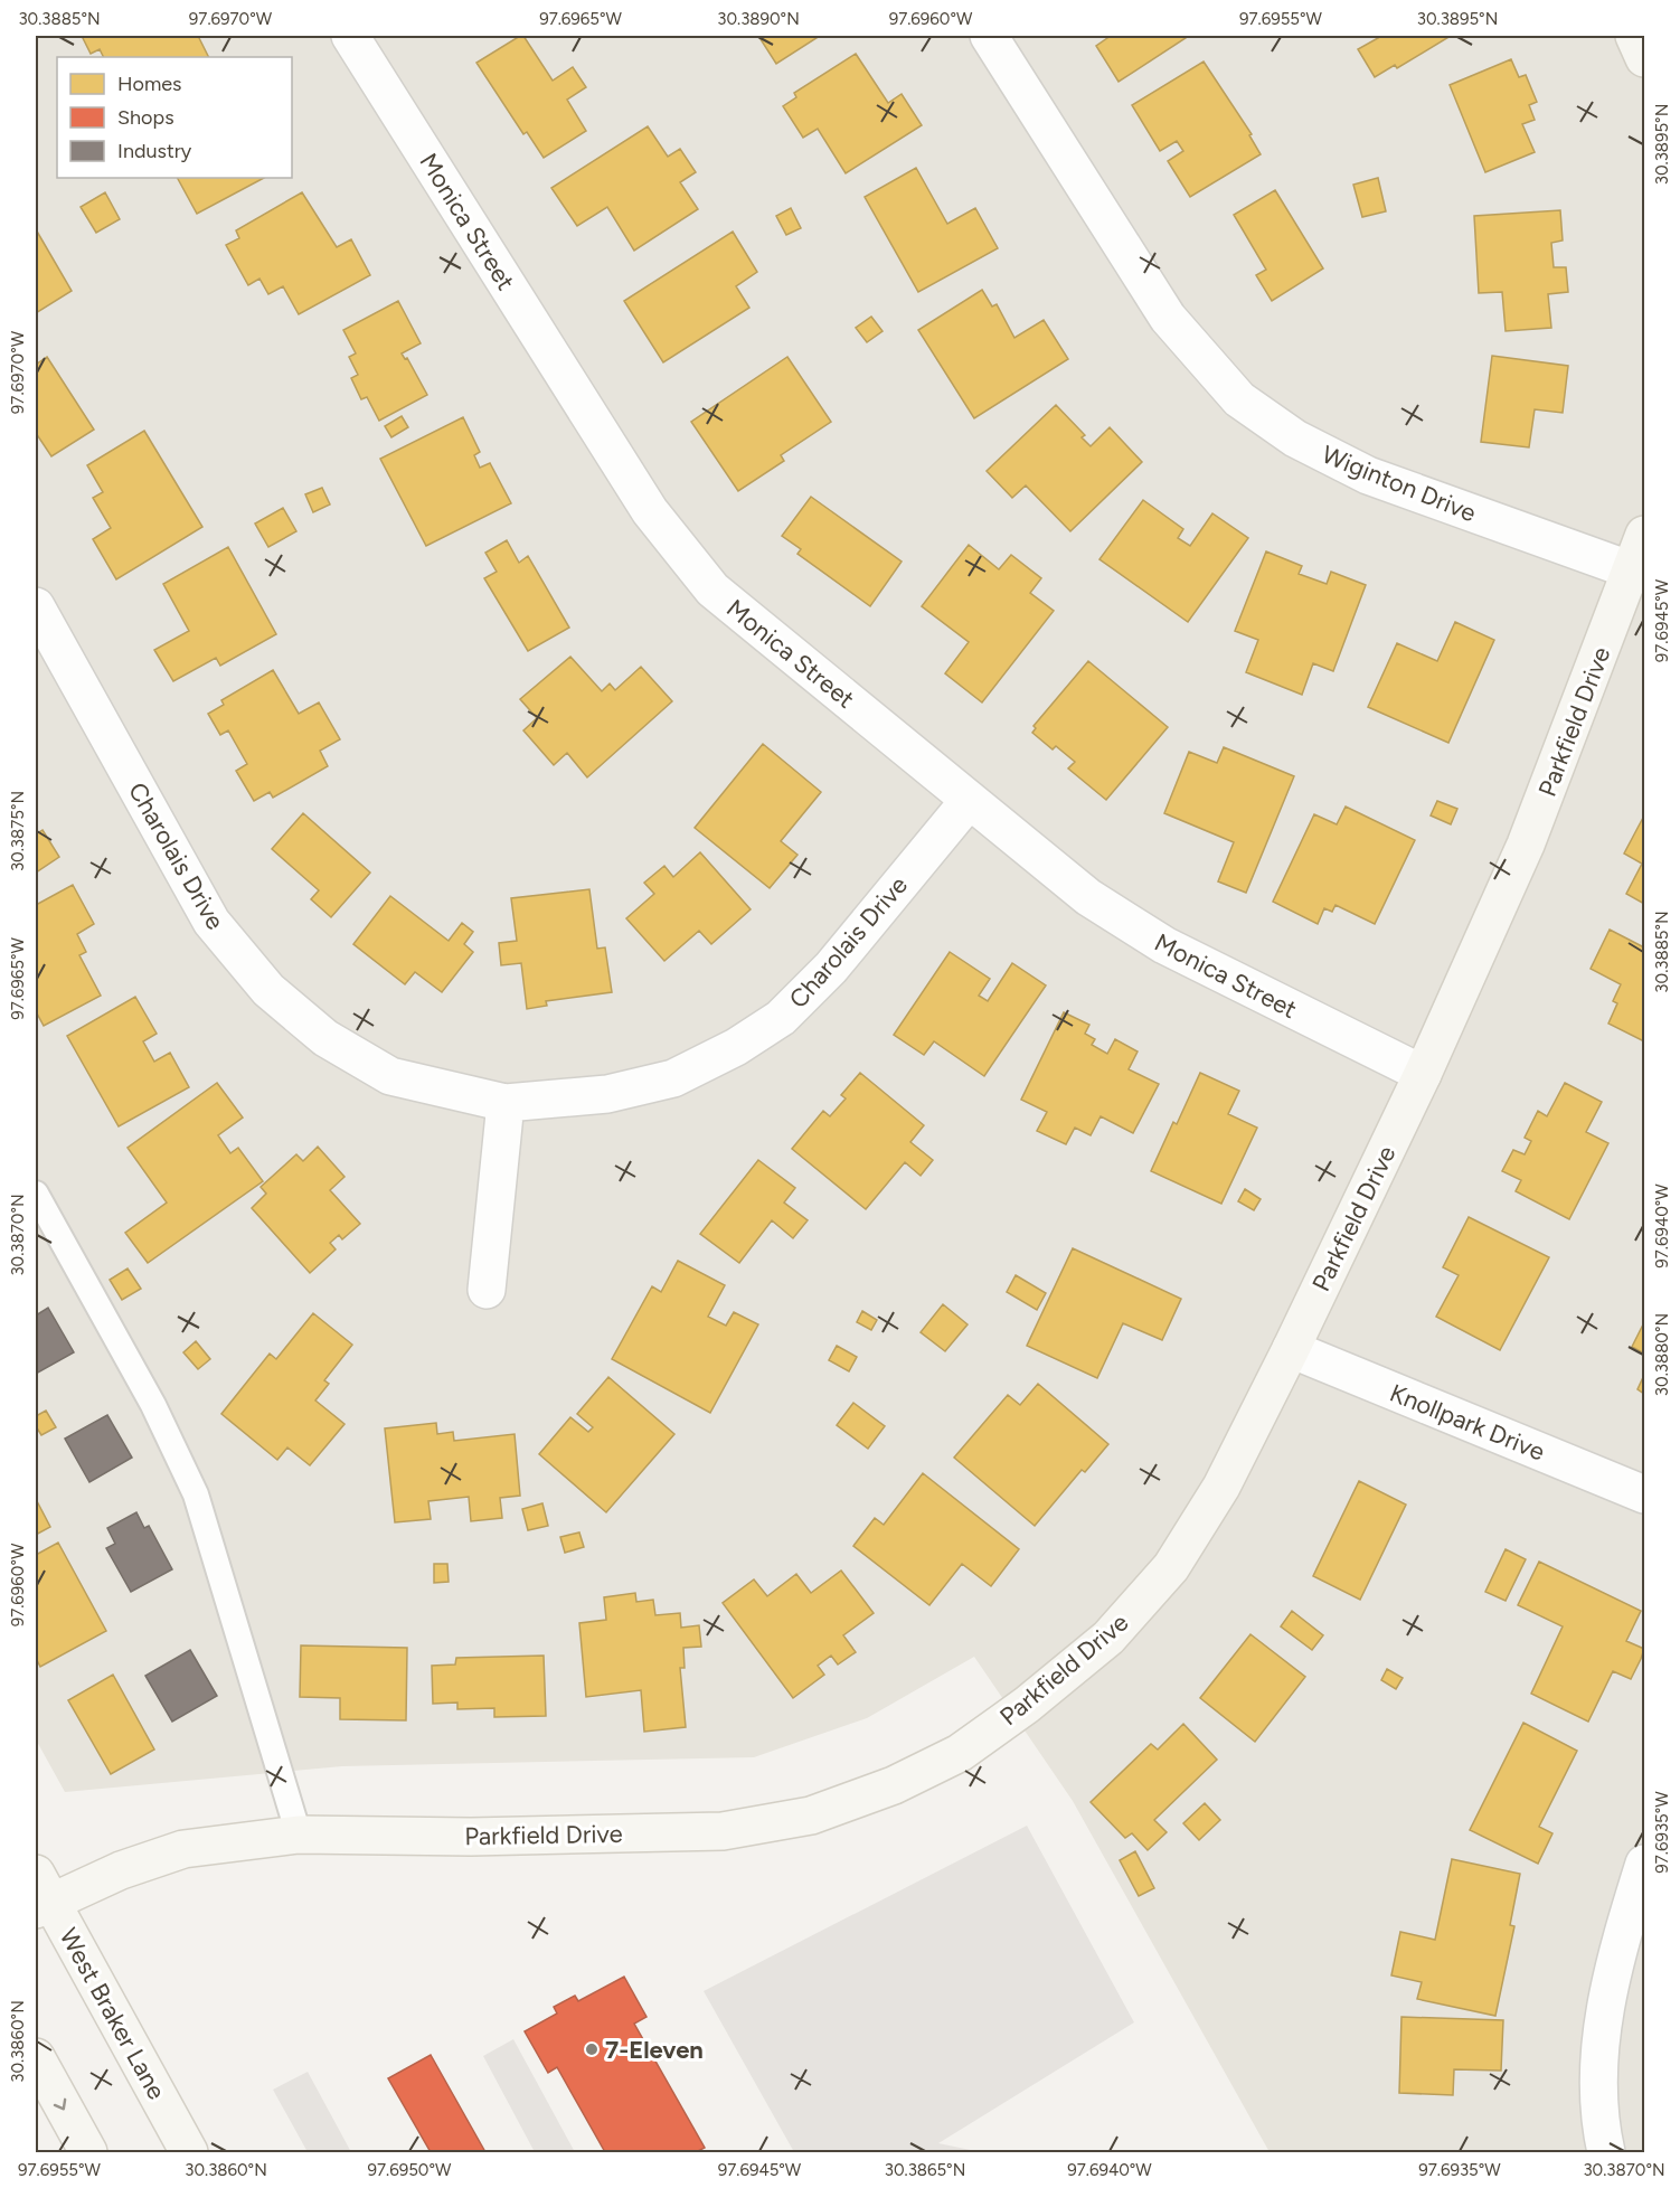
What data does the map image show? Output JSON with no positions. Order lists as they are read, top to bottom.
{
  "streets": {
    "street": [
      "Monica Street",
      "Wiginton Drive",
      "Parkfield Drive",
      "Charolais Drive",
      "Knollpark Drive",
      "West Braker Lane"
    ]
  },
  "crossings": [
    ["Monica Street", "Parkfield Drive"],
    ["Monica Street", "Charolais Drive"],
    ["Wiginton Drive", "Parkfield Drive"],
    ["Parkfield Drive", "Knollpark Drive"],
    ["Parkfield Drive", "West Braker Lane"]
  ],
  "places": ["7-Eleven"],
  "legend": ["Homes", "Shops", "Industry"],
  "coordinates": [
    "30.3885°N",
    "97.6970°W",
    "97.6965°W",
    "30.3890°N",
    "97.6960°W",
    "97.6955°W",
    "30.3895°N",
    "97.6945°W",
    "30.3875°N",
    "97.6940°W",
    "30.3870°N",
    "30.3880°N",
    "97.6935°W",
    "30.3860°N",
    "97.6950°W",
    "30.3865°N"
  ]
}
